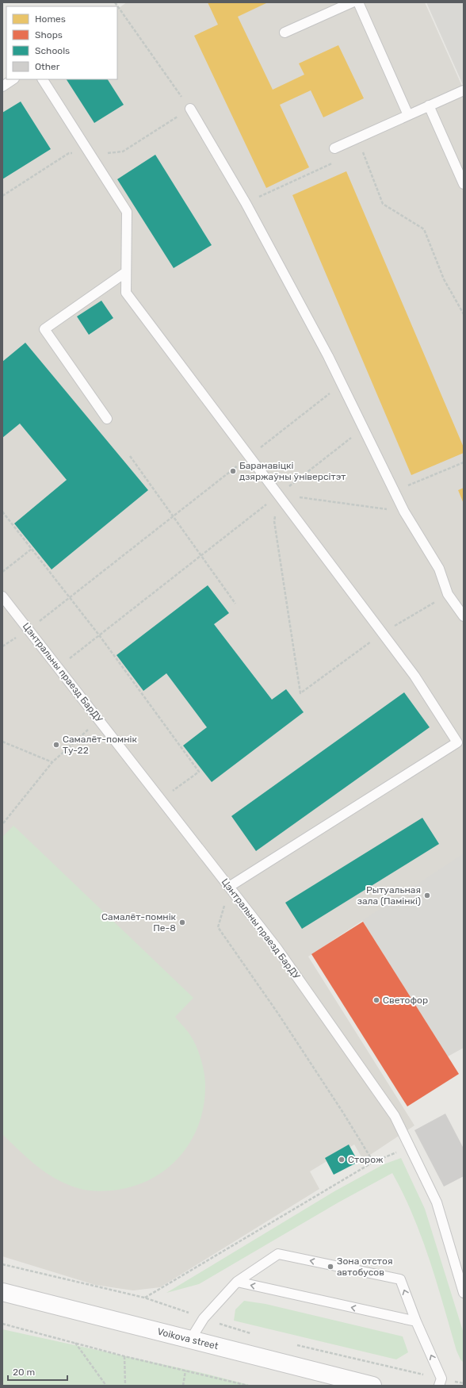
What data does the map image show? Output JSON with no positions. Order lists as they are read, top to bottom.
{
  "streets": {
    "main road": ["Voikova street"],
    "lane": ["Цэнтральны праезд БарДУ"]
  },
  "places": [
    "Баранавіцкі дзяржаўны ўніверсітэт",
    "Самалёт-помнік Ту-22",
    "Рытуальная зала (Памінкі)",
    "Самалёт-помнік Пе-8",
    "Светофор",
    "Сторож",
    "Зона отстоя автобусов"
  ],
  "legend": [
    "Homes",
    "Shops",
    "Schools",
    "Other"
  ],
  "scale_bar": "20 m"
}
